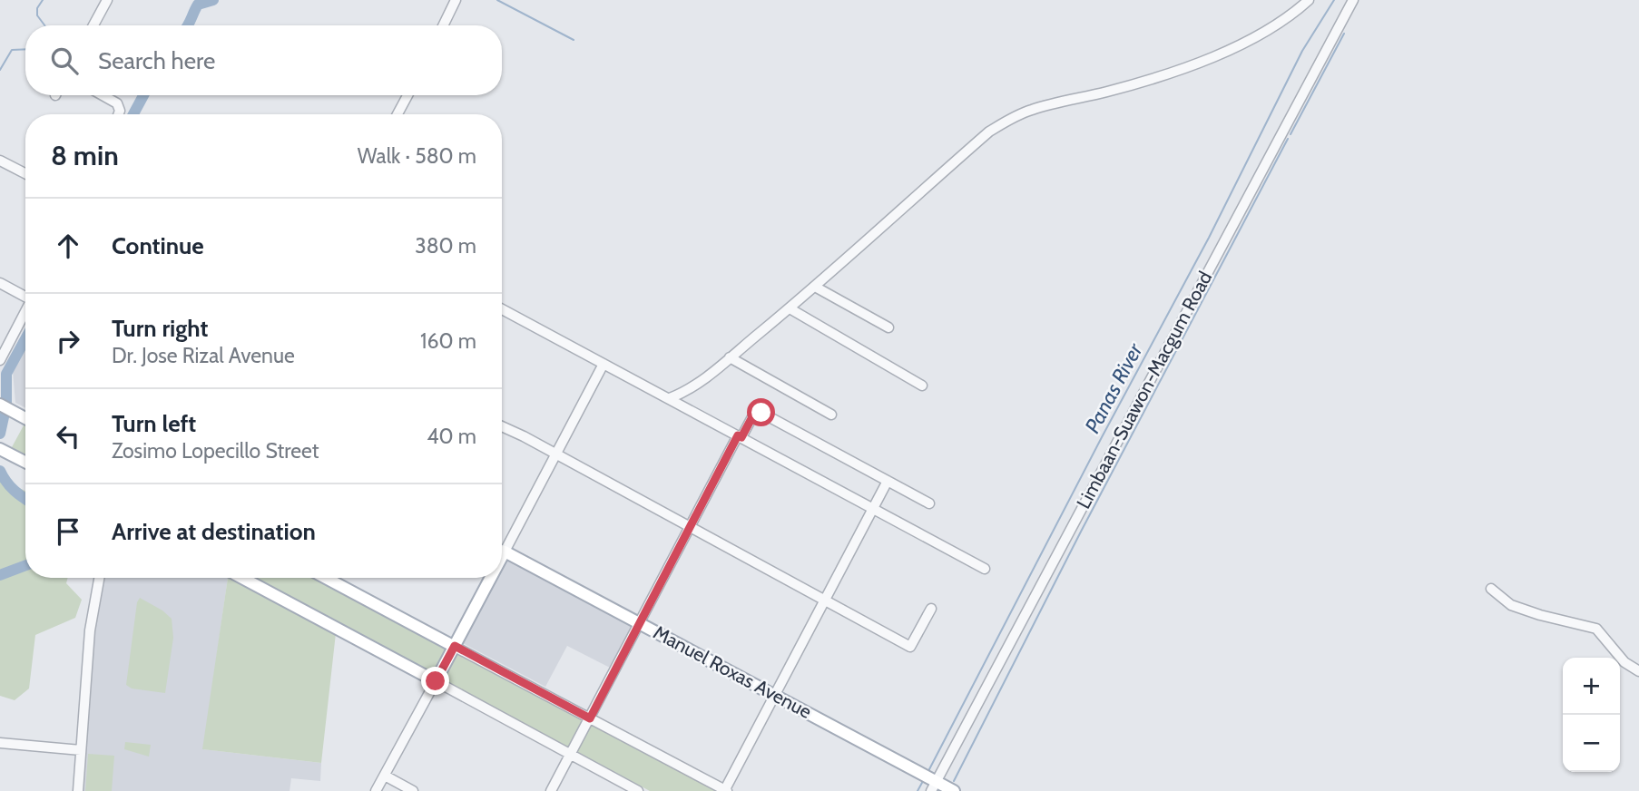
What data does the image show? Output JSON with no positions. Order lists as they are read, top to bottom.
{
  "streets": {
    "main road": ["Manuel Roxas Avenue"],
    "street": ["Limbaan-Suawon-Macgum Road"]
  },
  "crossings": [
    ["Limbaan-Suawon-Macgum Road", "Manuel Roxas Avenue"]
  ],
  "water": ["Panas River"],
  "page": {
    "search": "Search here",
    "heading": ["8 min", "Walk · 580 m"],
    "list": [
      ["Continue", "380 m"],
      ["Turn right", "Dr. Jose Rizal Avenue", "160 m"],
      ["Turn left", "Zosimo Lopecillo Street", "40 m"],
      "Arrive at destination"
    ],
    "map_buttons": ["+", "−"]
  }
}
